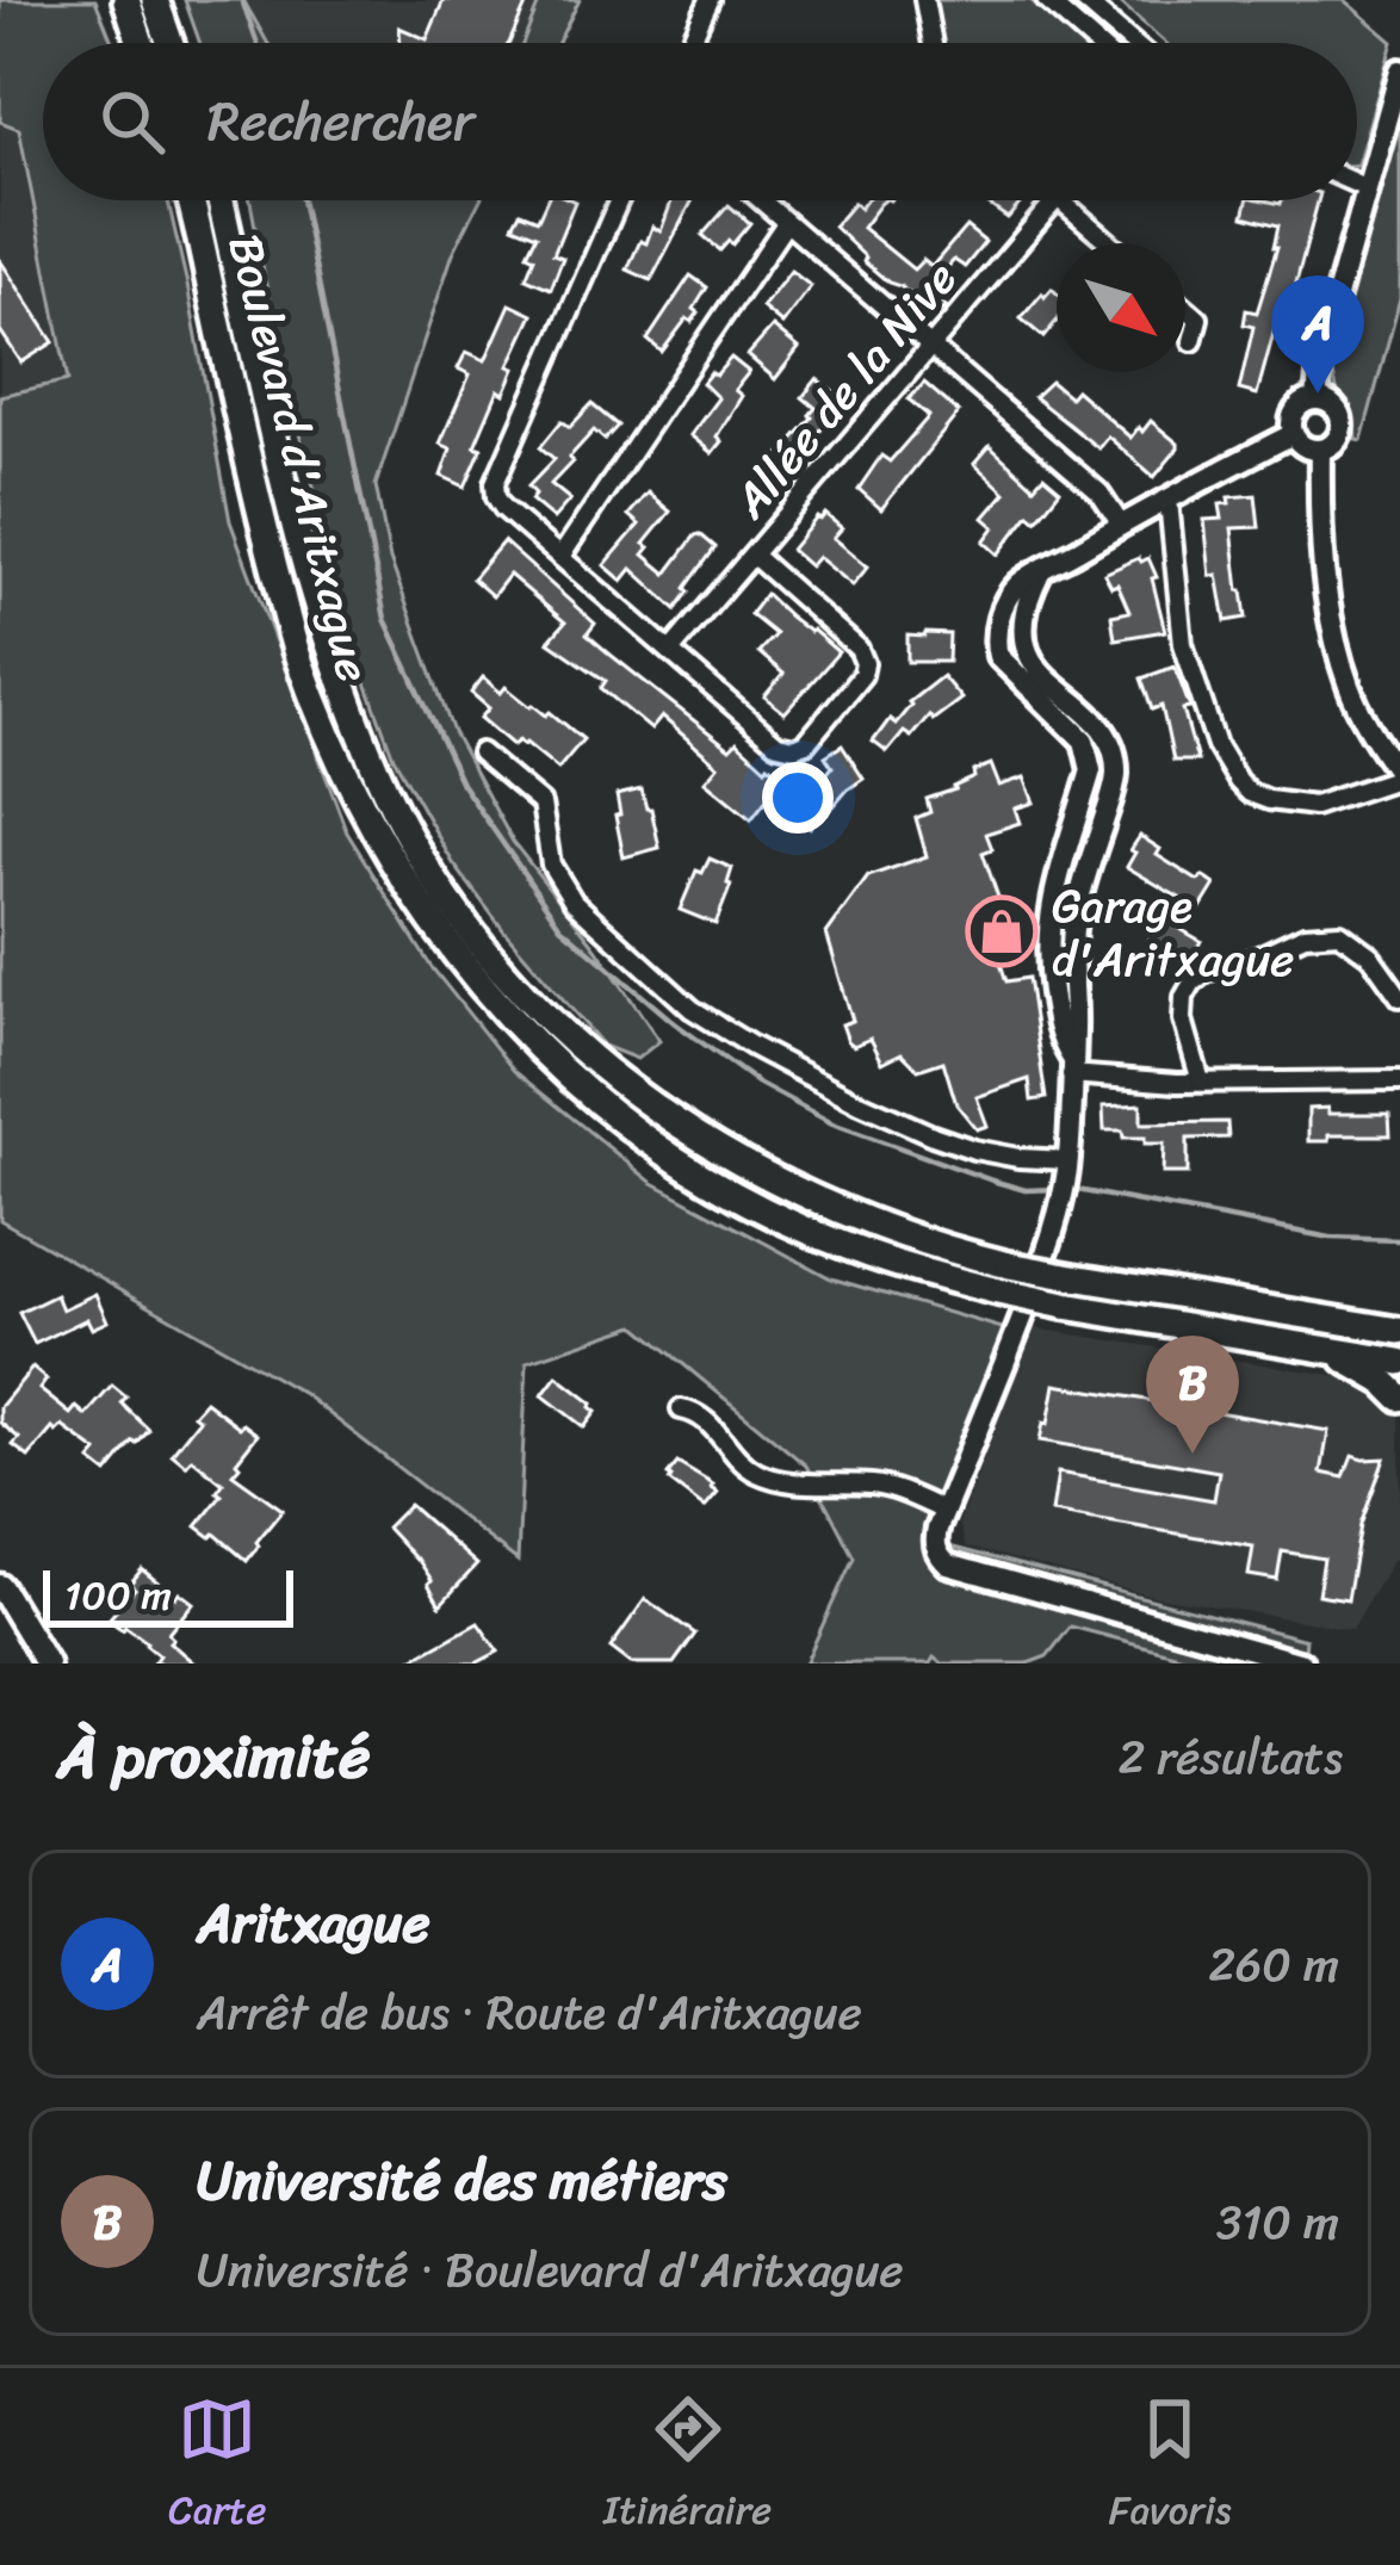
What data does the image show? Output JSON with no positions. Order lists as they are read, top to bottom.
{
  "streets": {
    "main road": ["Boulevard d'Aritxague"],
    "street": ["Allée de la Nive"]
  },
  "places": {
    "shop": ["Garage d'Aritxague"]
  },
  "scale_bar": "100 m",
  "north": "bottom right",
  "page": {
    "search": "Rechercher",
    "pins": ["A", "B"],
    "scale": "100 m",
    "heading": ["À proximité", "2 résultats"],
    "list": [
      {
        "mark": "A",
        "name": "Aritxague",
        "note": "Arrêt de bus · Route d'Aritxague",
        "value": "260 m"
      },
      {
        "mark": "B",
        "name": "Université des métiers",
        "note": "Université · Boulevard d'Aritxague",
        "value": "310 m"
      }
    ],
    "nav": ["Carte", "Itinéraire", "Favoris"]
  }
}
